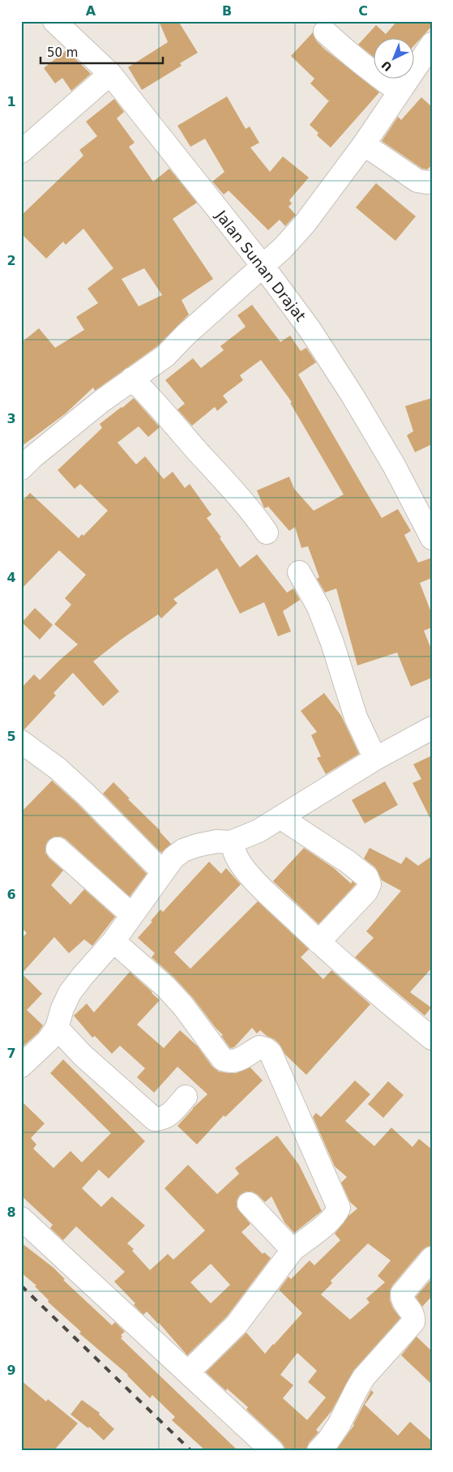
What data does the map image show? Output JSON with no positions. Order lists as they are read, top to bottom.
{
  "streets": {
    "street": ["Jalan Sunan Drajat"]
  },
  "scale_bar": "50 m",
  "north": "bottom left",
  "grid": {
    "columns": ["A", "B", "C"],
    "rows": [
      "1",
      "2",
      "3",
      "4",
      "5",
      "6",
      "7",
      "8",
      "9"
    ]
  }
}
